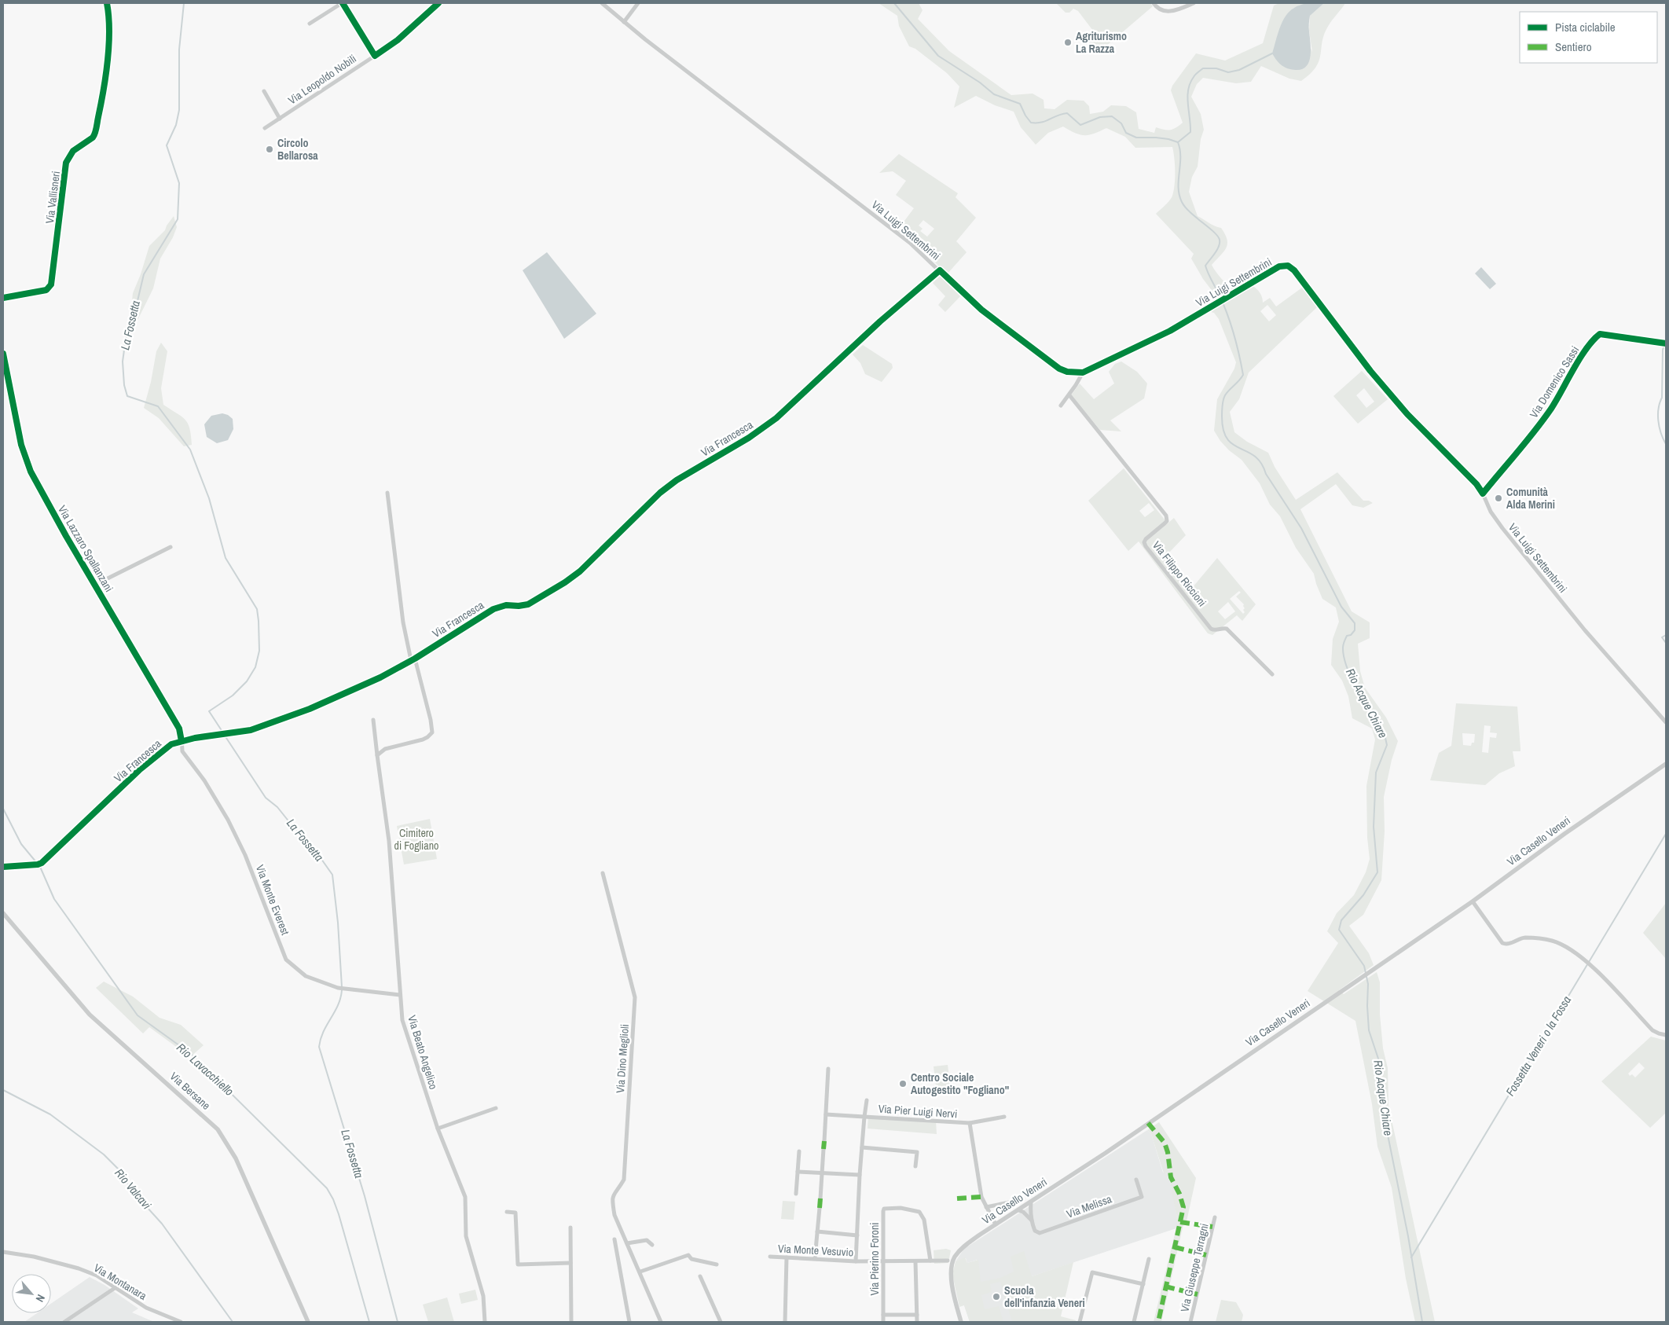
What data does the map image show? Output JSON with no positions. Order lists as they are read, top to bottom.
{
  "streets": {
    "street": [
      "Via Leopoldo Nobili",
      "Via Vallisneri",
      "Via Luigi Settembrini",
      "Via Domenico Sassi",
      "Via Francesca",
      "Via Lazzaro Spallanzani",
      "Via Filippo Riccioni",
      "Via Casello Veneri",
      "Via Monte Everest",
      "Via Beato Angelico",
      "Via Dino Meglioli",
      "Via Bersane",
      "Via Pier Luigi Nervi",
      "Via Melissa",
      "Via Monte Vesuvio",
      "Via Pierino Foroni",
      "Via Giuseppe Terragni",
      "Via Montanara"
    ]
  },
  "crossings": [
    ["Via Luigi Settembrini", "Via Domenico Sassi"],
    ["Via Luigi Settembrini", "Via Francesca"],
    ["Via Francesca", "Via Lazzaro Spallanzani"],
    ["Via Francesca", "Via Monte Everest"],
    ["Via Lazzaro Spallanzani", "Via Monte Everest"],
    ["Via Casello Veneri", "Via Pier Luigi Nervi"],
    ["Via Casello Veneri", "Via Melissa"],
    ["Via Monte Everest", "Via Beato Angelico"],
    ["Via Monte Vesuvio", "Via Pierino Foroni"]
  ],
  "water": [
    "La Fossetta",
    "Rio Acque Chiare",
    "Fossetta Veneri o la Fossa",
    "Rio Lavacchiello",
    "Rio Valcavi"
  ],
  "parks": ["Cimitero di Fogliano"],
  "places": [
    "Agriturismo La Razza",
    "Circolo Bellarosa",
    "Comunità Alda Merini",
    "Centro Sociale Autogestito \"Fogliano\"",
    "Scuola dell'infanzia Veneri"
  ],
  "legend": ["Pista ciclabile", "Sentiero"],
  "north": "bottom right"
}
